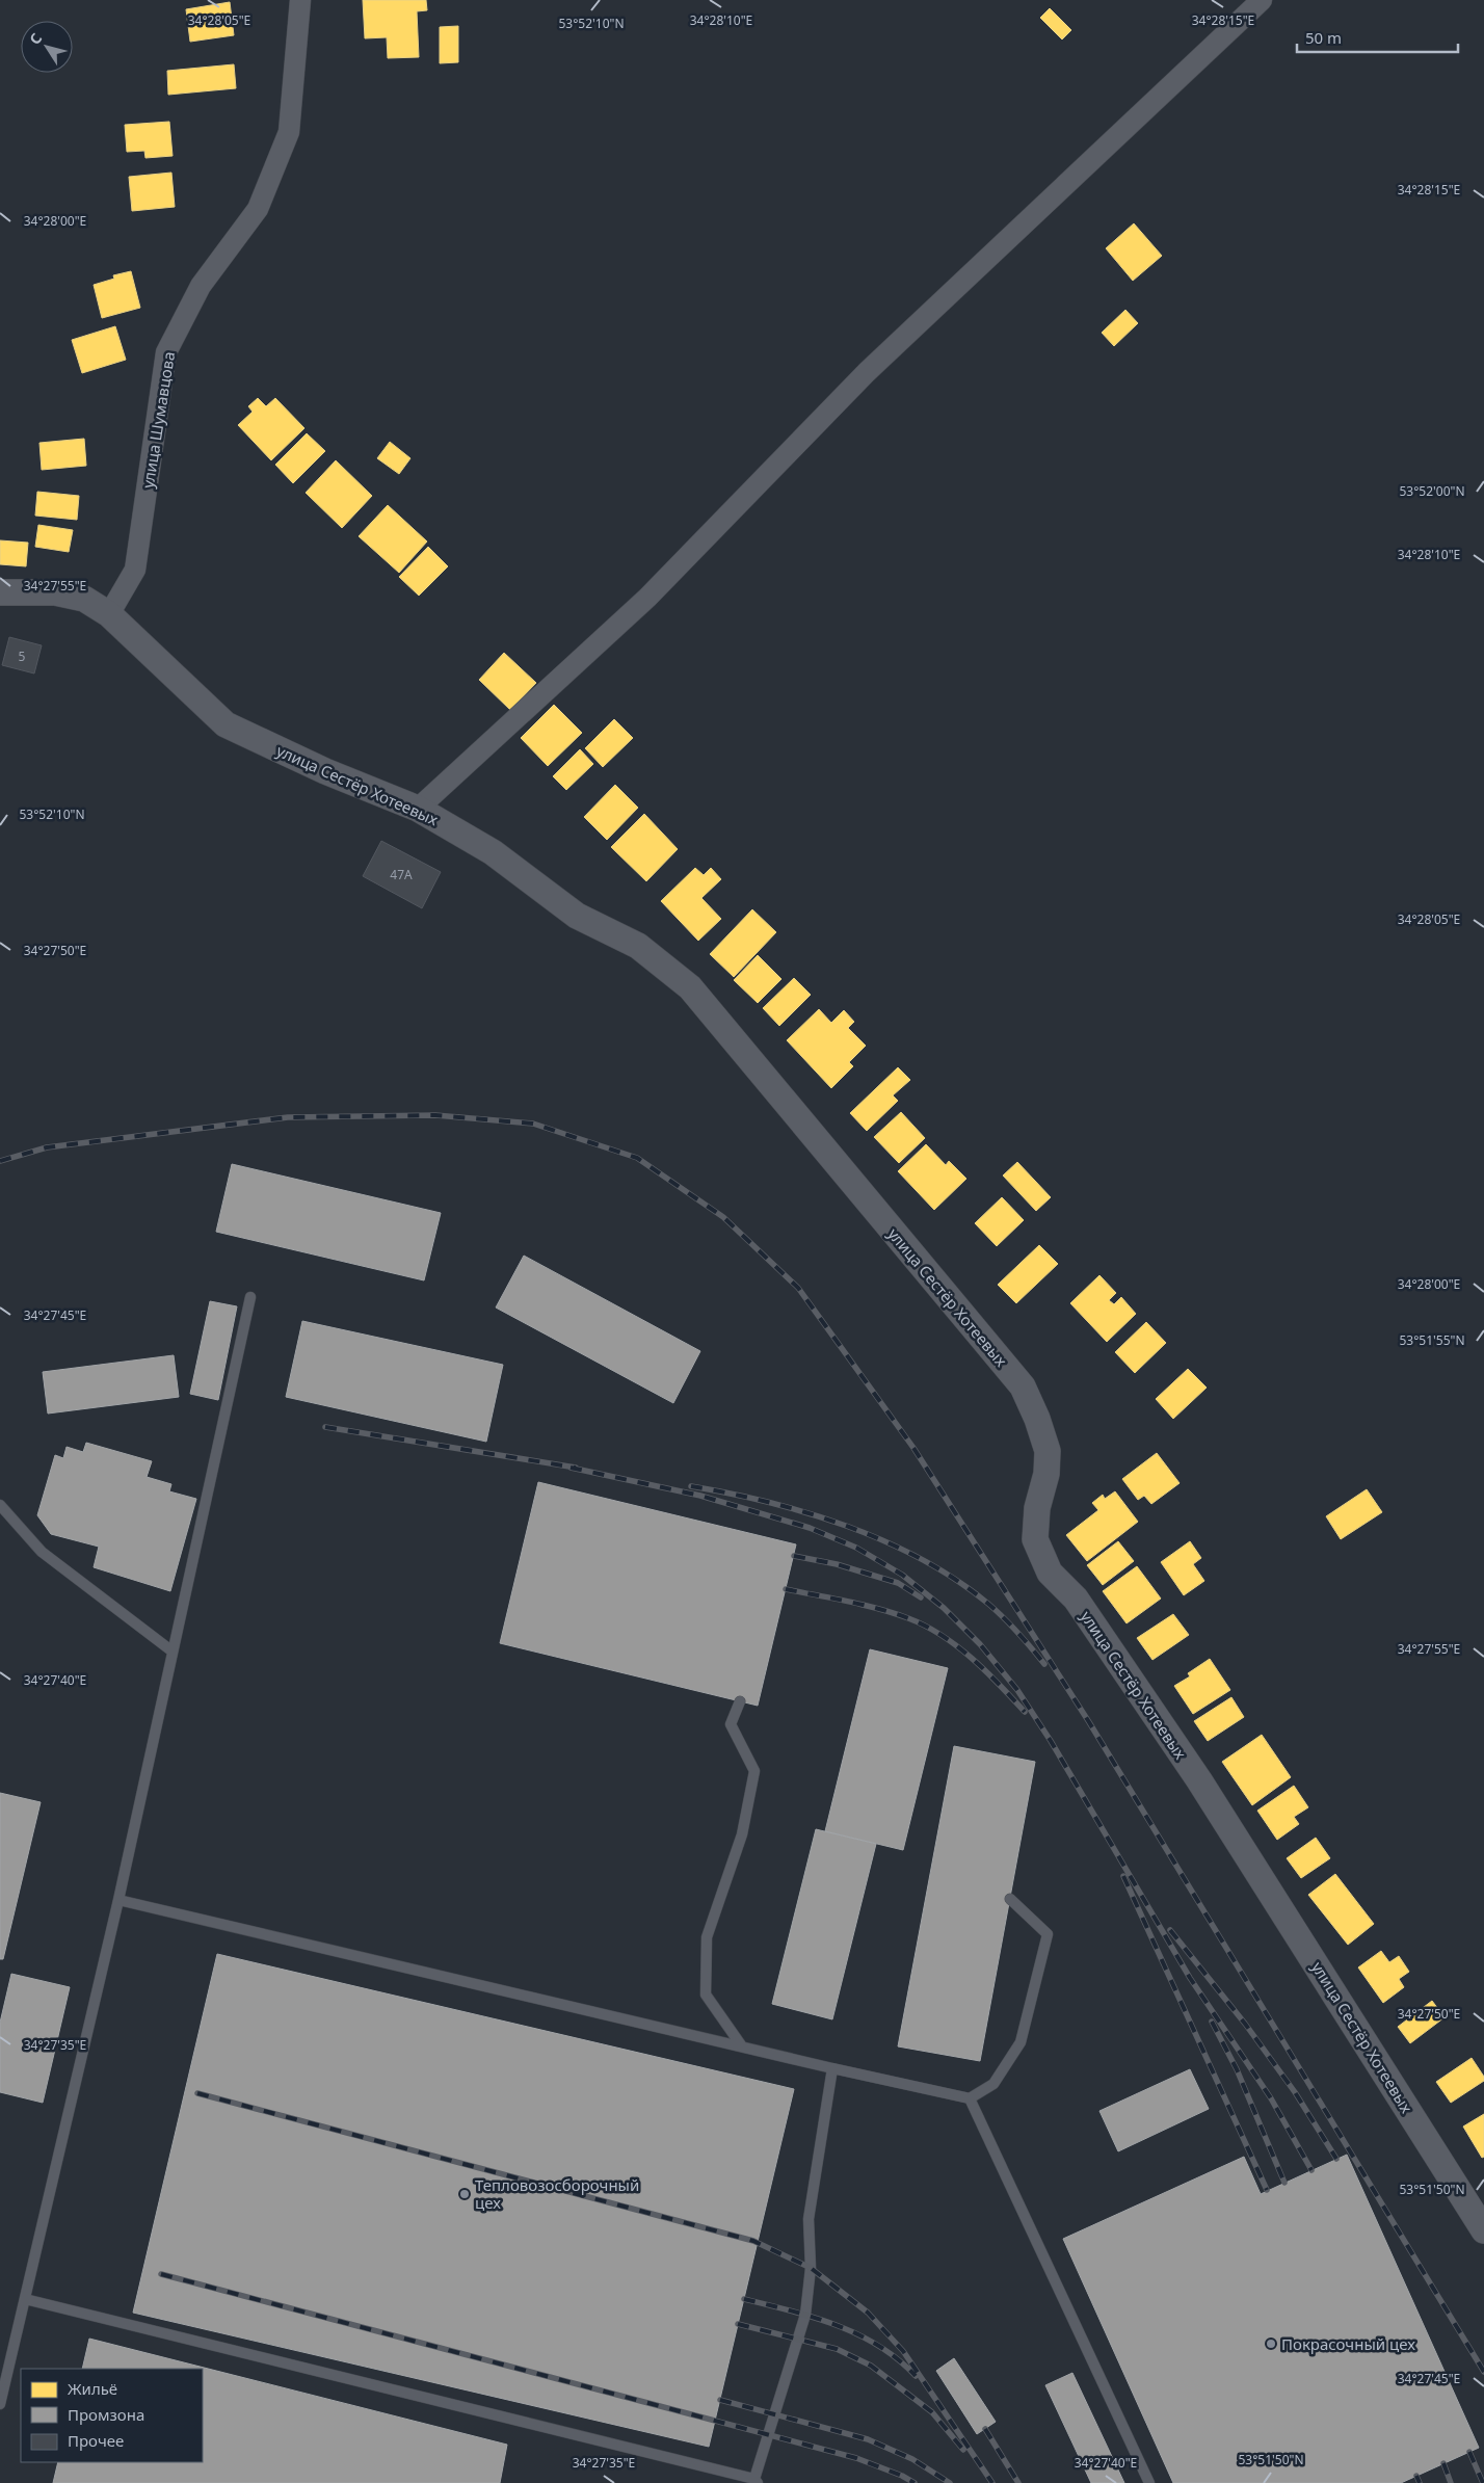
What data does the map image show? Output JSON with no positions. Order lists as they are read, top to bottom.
{
  "streets": {
    "street": ["улица Шумавцова", "улица Сестёр Хотеевых"]
  },
  "crossings": [
    ["улица Шумавцова", "улица Сестёр Хотеевых"]
  ],
  "places": ["Тепловозосборочный цех", "Покрасочный цех"],
  "house_numbers": ["5", "47А"],
  "legend": ["Жильё", "Промзона", "Прочее"],
  "scale_bar": "50 m",
  "north": "top left",
  "coordinates": [
    "34°28'15\"E",
    "34°28'05\"E",
    "34°28'10\"E",
    "53°52'10\"N",
    "34°28'00\"E",
    "53°52'00\"N",
    "34°27'55\"E",
    "34°27'50\"E",
    "34°27'45\"E",
    "53°51'55\"N",
    "34°27'40\"E",
    "34°27'35\"E",
    "53°51'50\"N"
  ]
}
